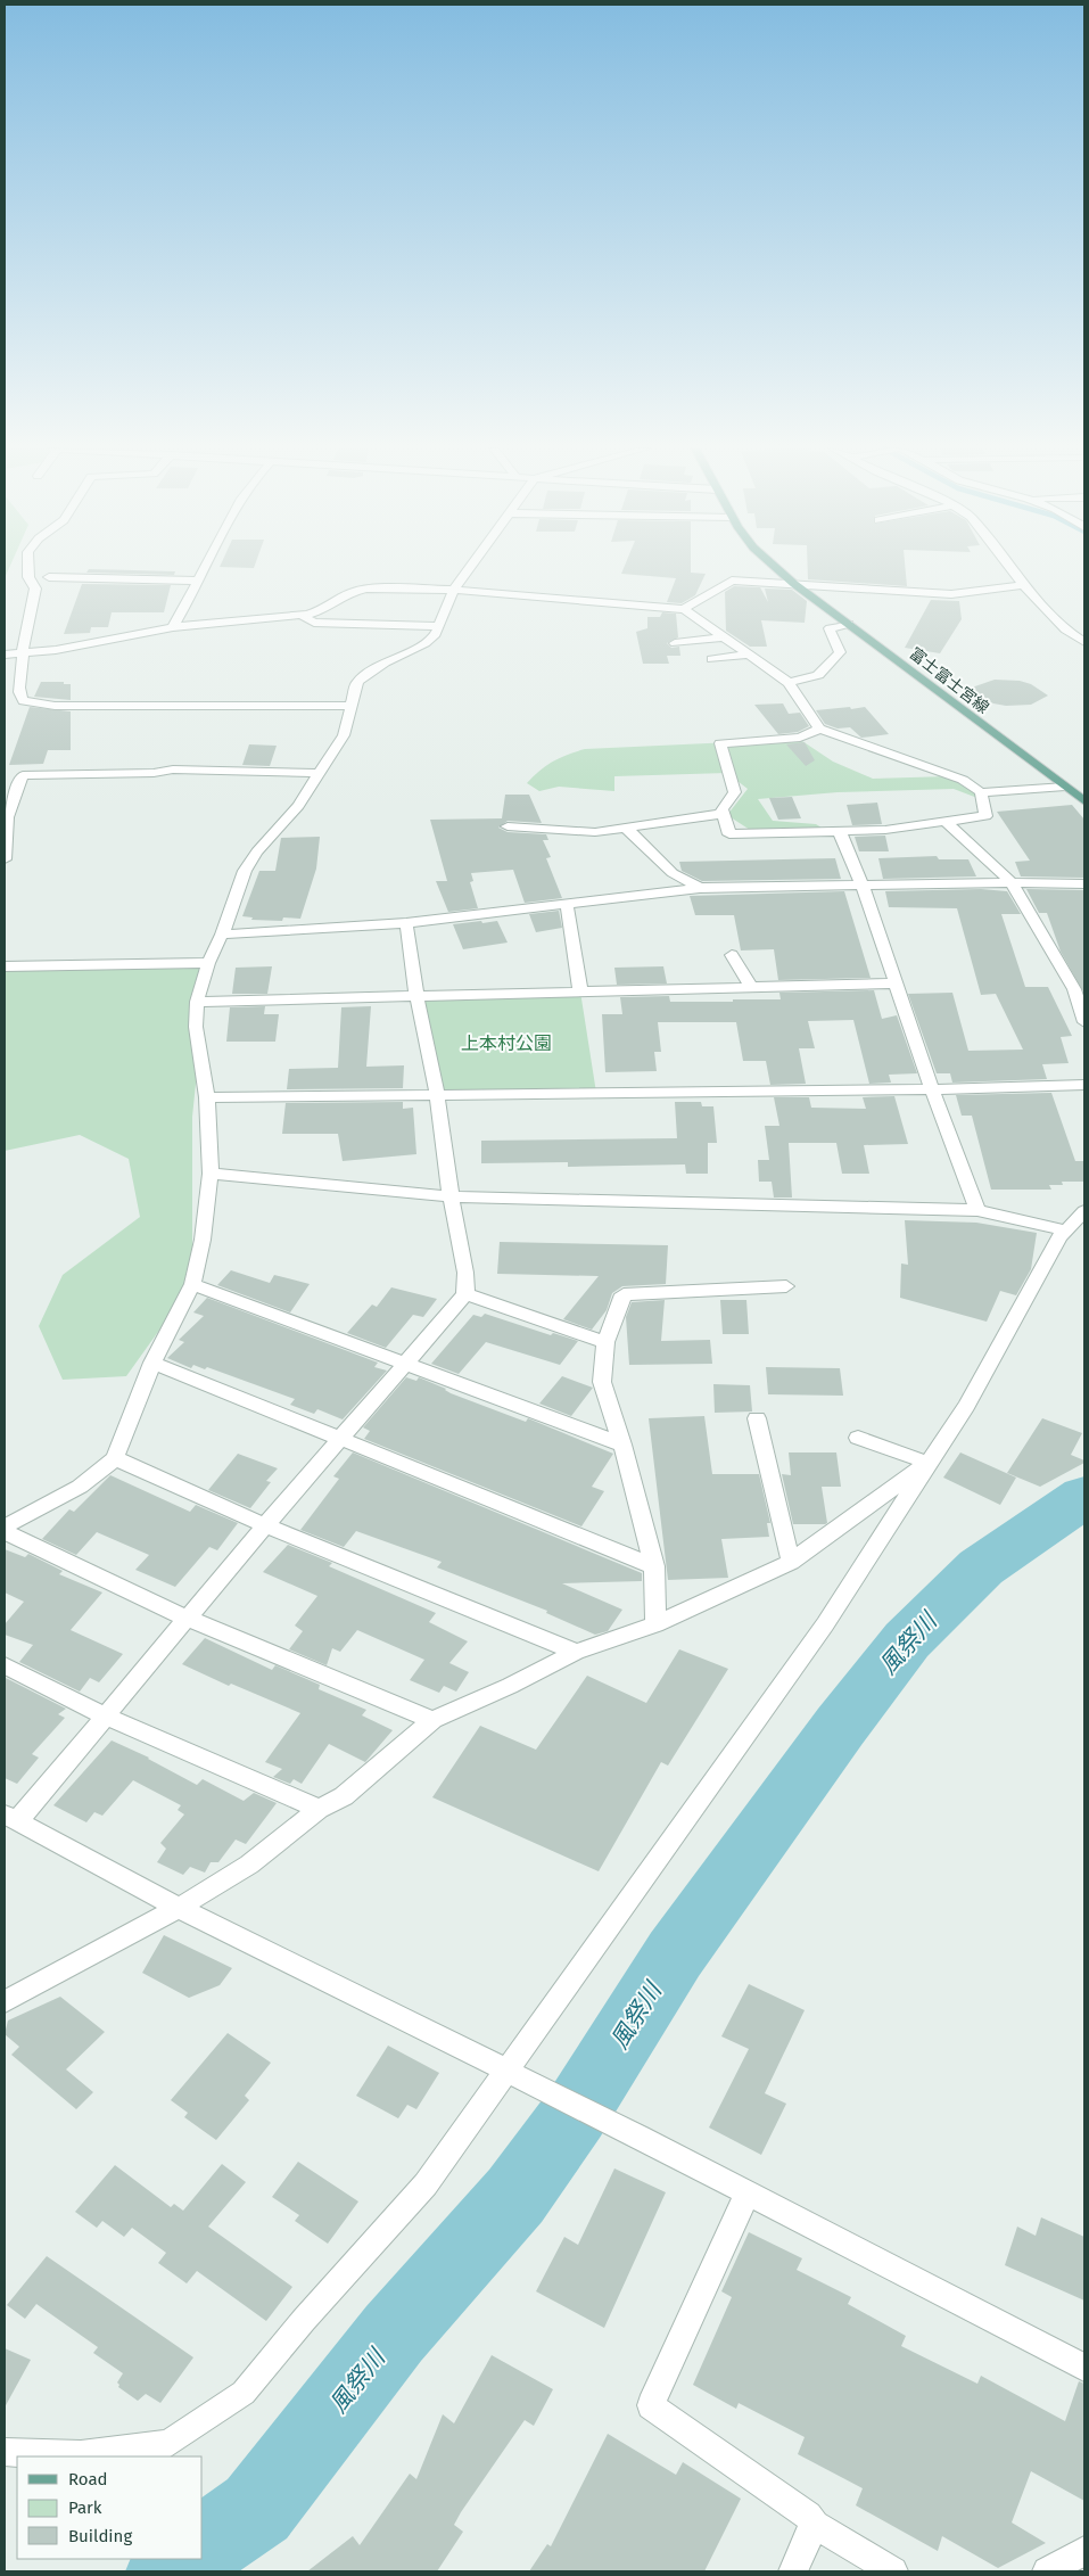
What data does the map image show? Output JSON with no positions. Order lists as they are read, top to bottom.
{
  "streets": {
    "main road": ["富士富士宮線"]
  },
  "water": ["風祭川"],
  "parks": ["上本村公園"],
  "legend": ["Road", "Park", "Building"]
}
